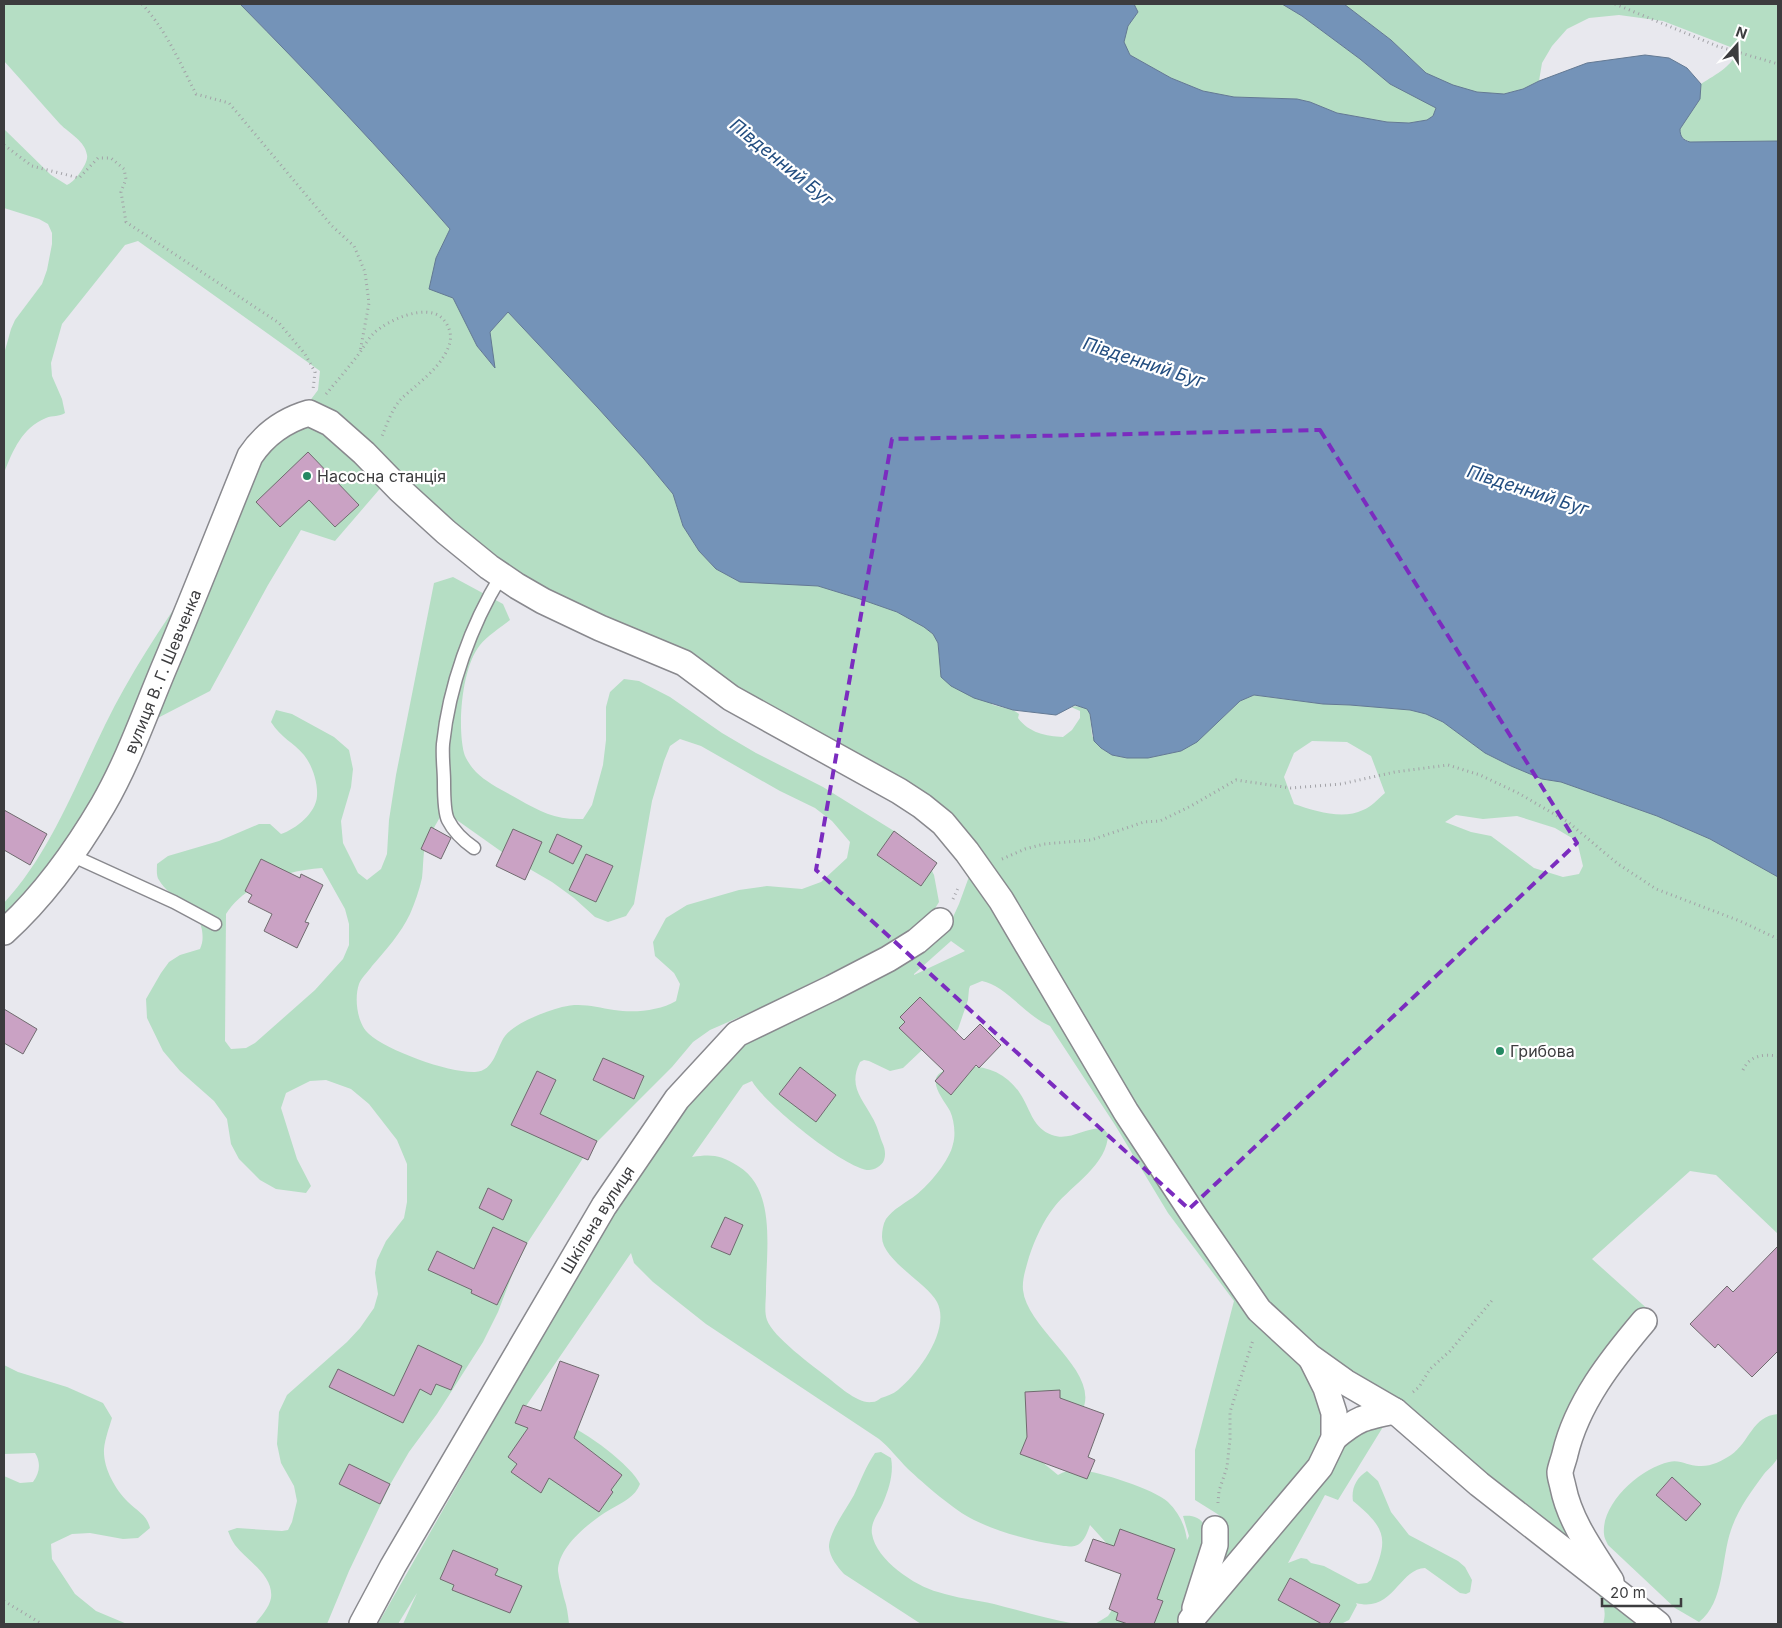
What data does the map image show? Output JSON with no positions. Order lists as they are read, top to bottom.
{
  "streets": {
    "street": ["вулиця В. Г. Шевченка", "Шкільна вулиця"]
  },
  "water": ["Південний Буг"],
  "places": ["Насосна станція", "Грибова"],
  "scale_bar": "20 m",
  "north": "top"
}
